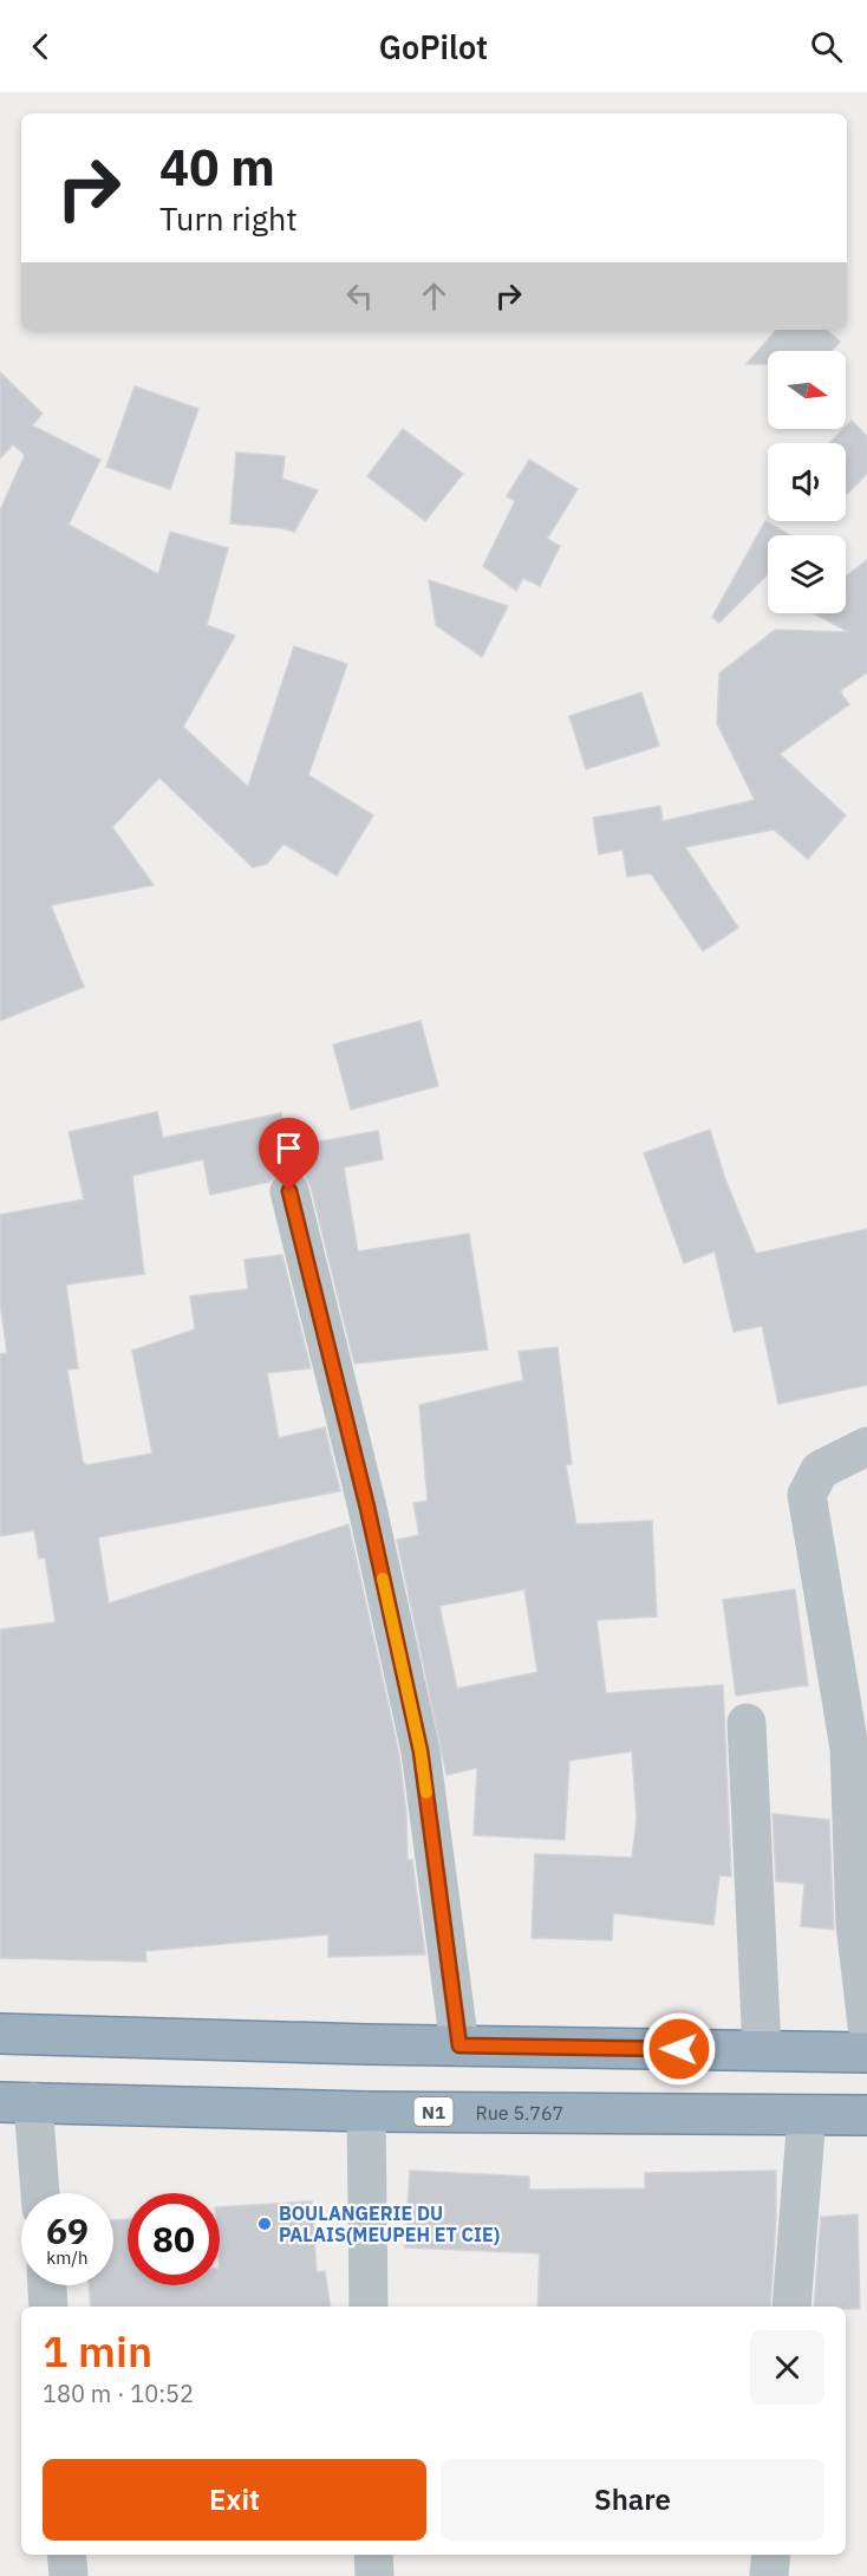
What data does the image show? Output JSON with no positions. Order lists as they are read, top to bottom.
{
  "streets": {
    "highway": ["N1", "Rue 5.767"]
  },
  "places": ["BOULANGERIE DU PALAIS(MEUPEH ET CIE)"],
  "north": "right",
  "page": {
    "header": "GoPilot",
    "turn": ["40 m", "Turn right"],
    "speed": "69 km/h",
    "limit": "80",
    "heading": ["1 min", "180 m · 10:52"],
    "buttons": ["Exit", "Share"]
  }
}
